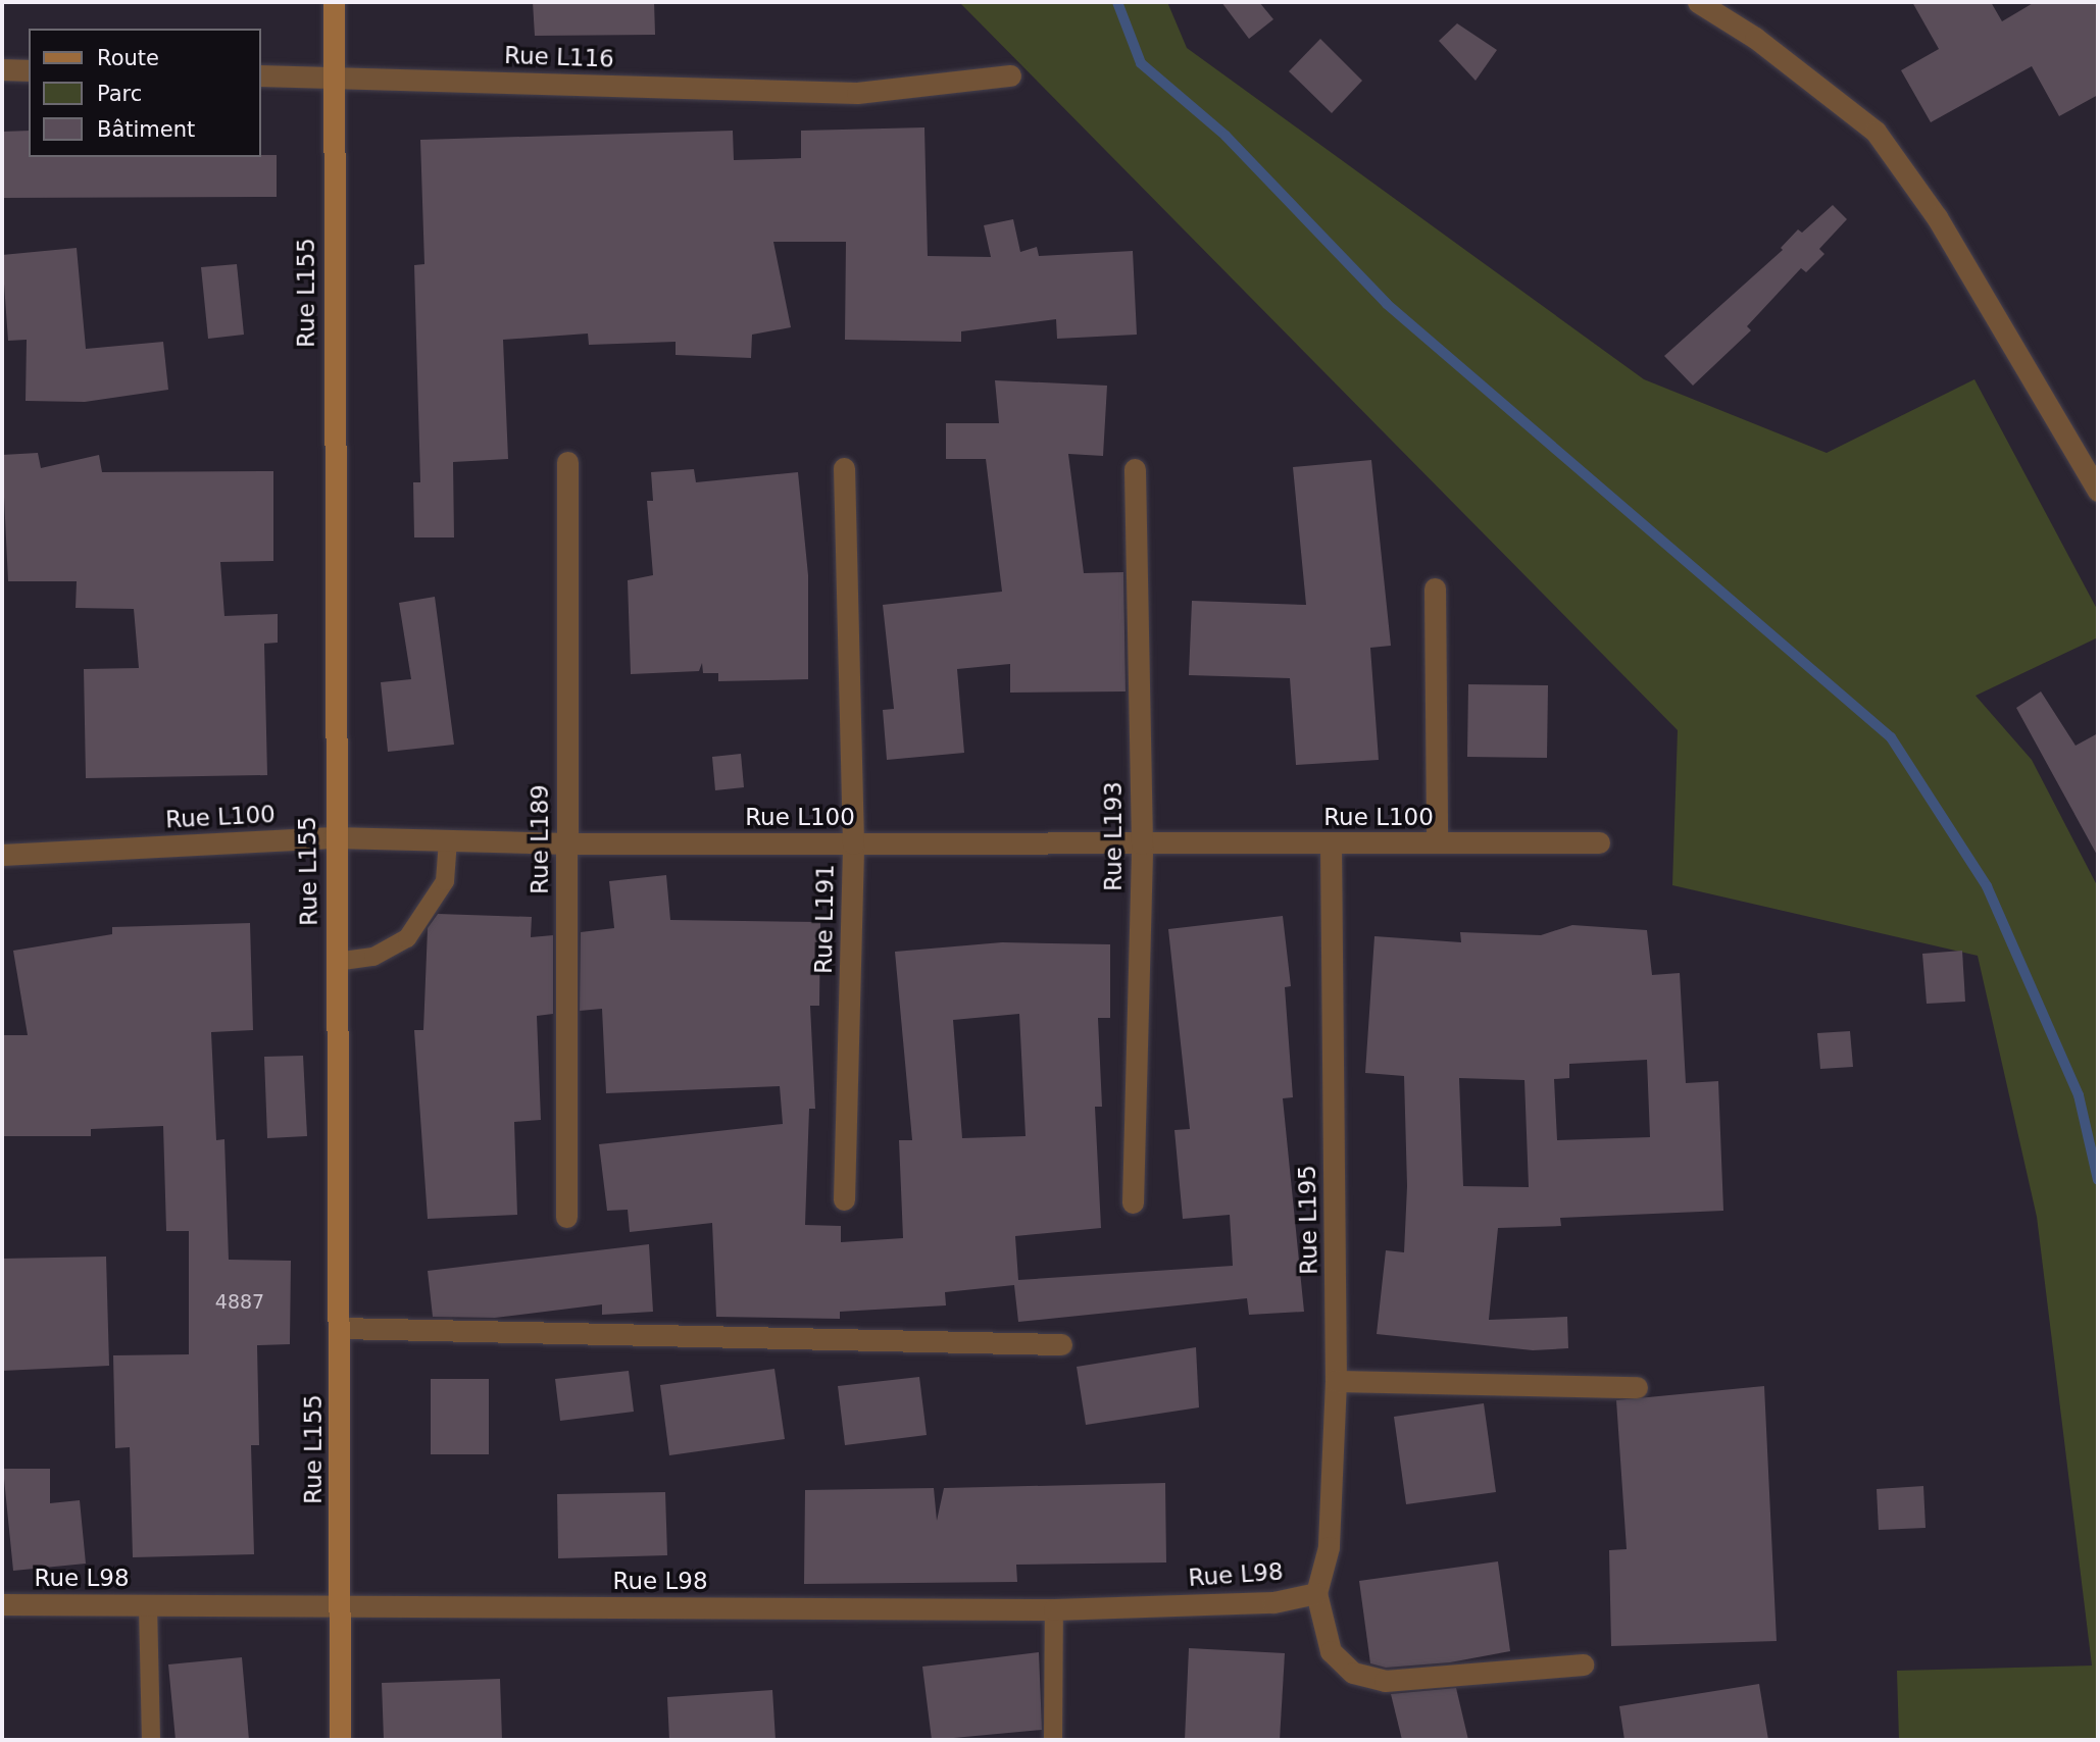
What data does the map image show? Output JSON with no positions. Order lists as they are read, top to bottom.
{
  "streets": {
    "street": [
      "Rue L116",
      "Rue L155",
      "Rue L100",
      "Rue L193",
      "Rue L189",
      "Rue L191",
      "Rue L195",
      "Rue L98"
    ]
  },
  "crossings": [
    ["Rue L116", "Rue L155"],
    ["Rue L155", "Rue L100"],
    ["Rue L155", "Rue L98"],
    ["Rue L100", "Rue L193"],
    ["Rue L100", "Rue L189"],
    ["Rue L100", "Rue L191"],
    ["Rue L100", "Rue L195"],
    ["Rue L195", "Rue L98"]
  ],
  "house_numbers": ["4887"],
  "legend": ["Route", "Parc", "Bâtiment"]
}
